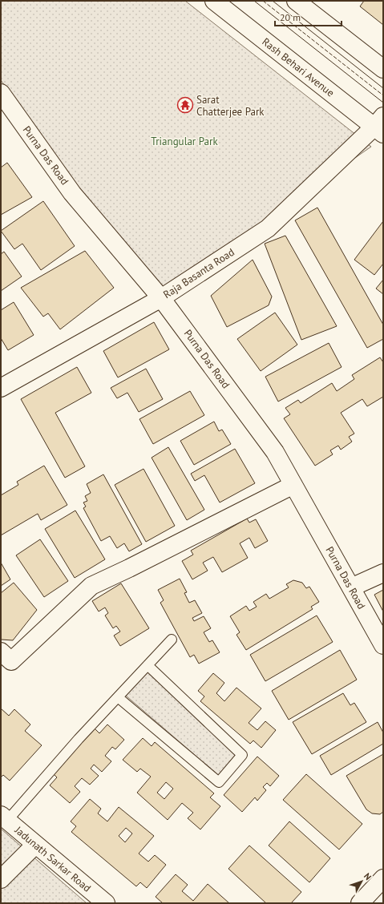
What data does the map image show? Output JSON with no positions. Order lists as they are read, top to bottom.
{
  "streets": {
    "street": [
      "Rash Behari Avenue",
      "Purna Das Road",
      "Raja Basanta Road",
      "Jadunath Sarkar Road"
    ]
  },
  "crossings": [
    ["Rash Behari Avenue", "Raja Basanta Road"],
    ["Purna Das Road", "Raja Basanta Road"]
  ],
  "parks": ["Triangular Park"],
  "places": {
    "temple": ["Sarat Chatterjee Park"]
  },
  "scale_bar": "20 m",
  "north": "top right"
}
